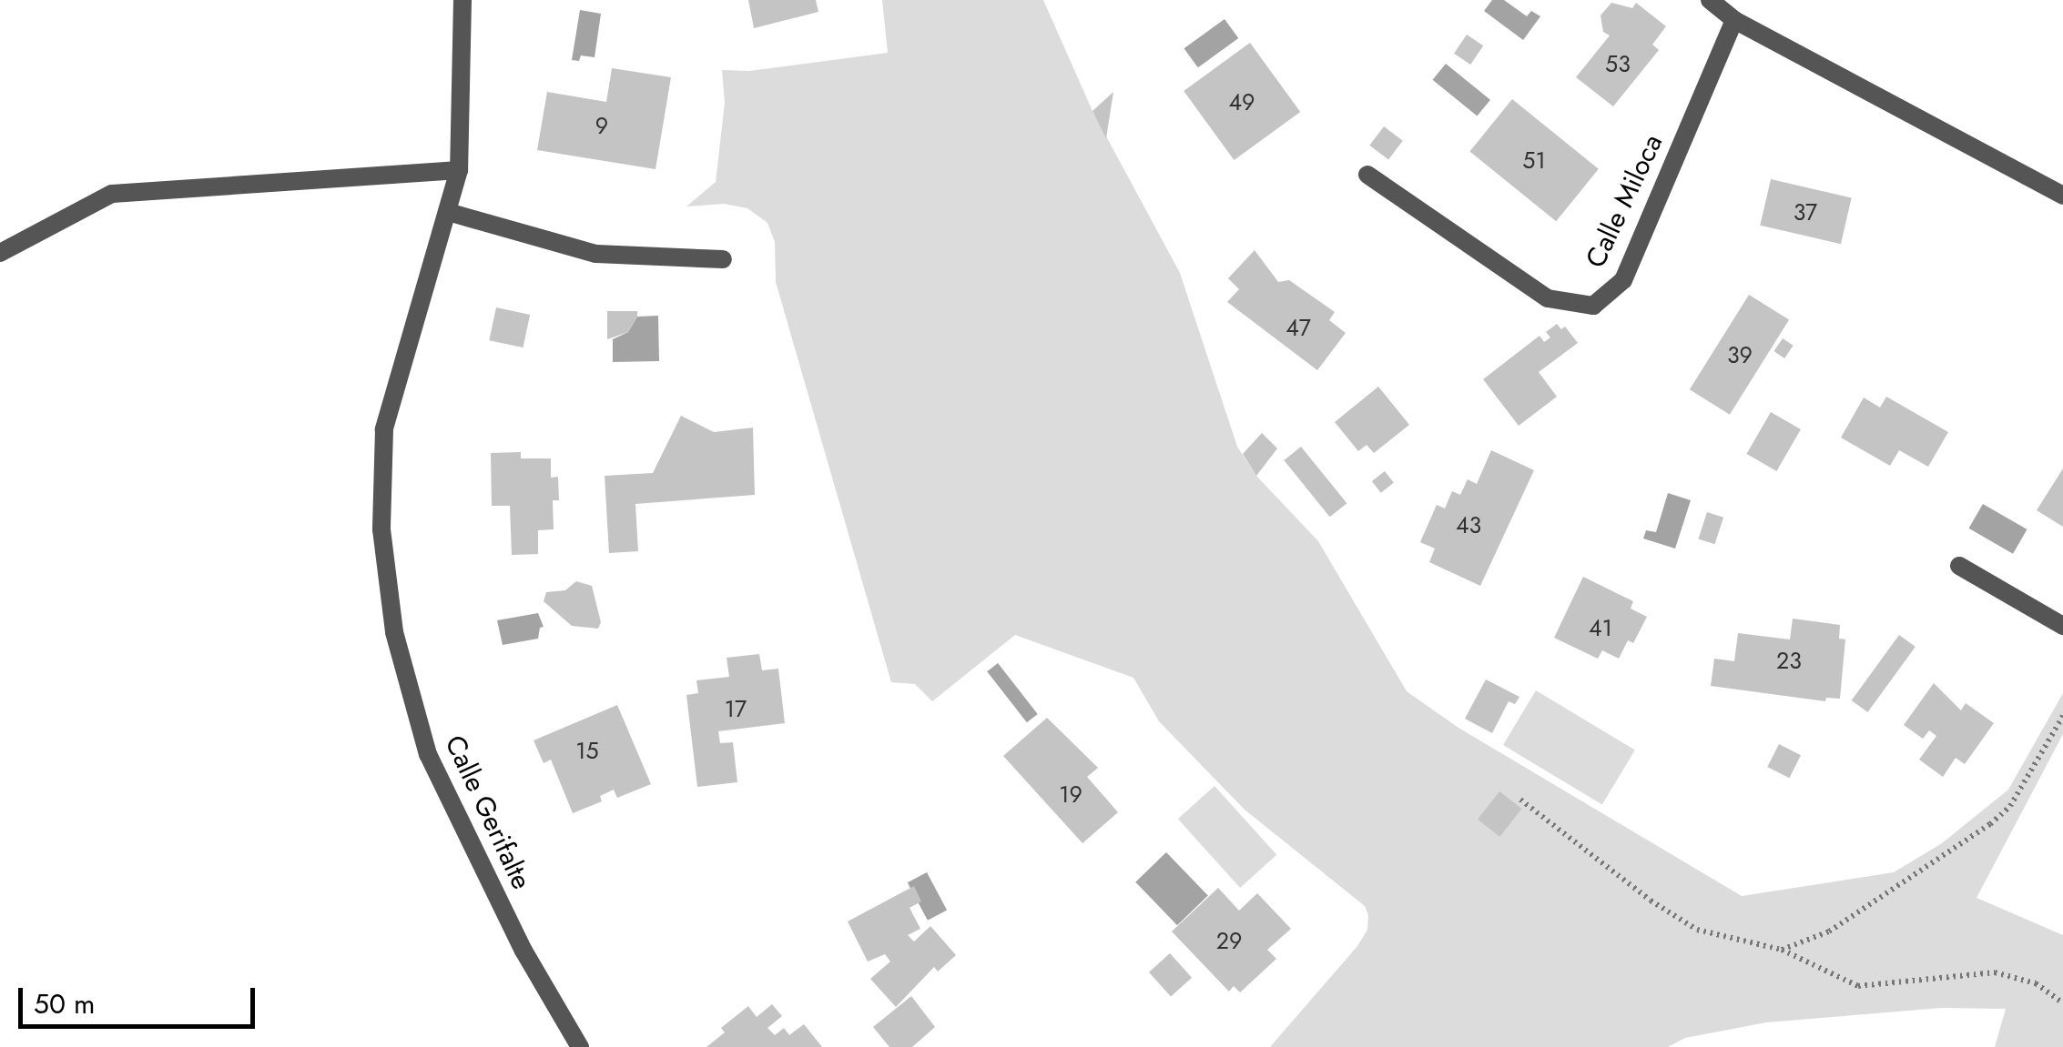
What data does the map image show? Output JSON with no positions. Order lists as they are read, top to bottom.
{
  "streets": {
    "street": ["Calle Miloca", "Calle Gerifalte"]
  },
  "house_numbers": [
    "53",
    "49",
    "9",
    "51",
    "37",
    "47",
    "39",
    "43",
    "41",
    "23",
    "17",
    "15",
    "19",
    "29"
  ],
  "scale_bar": "50 m"
}
